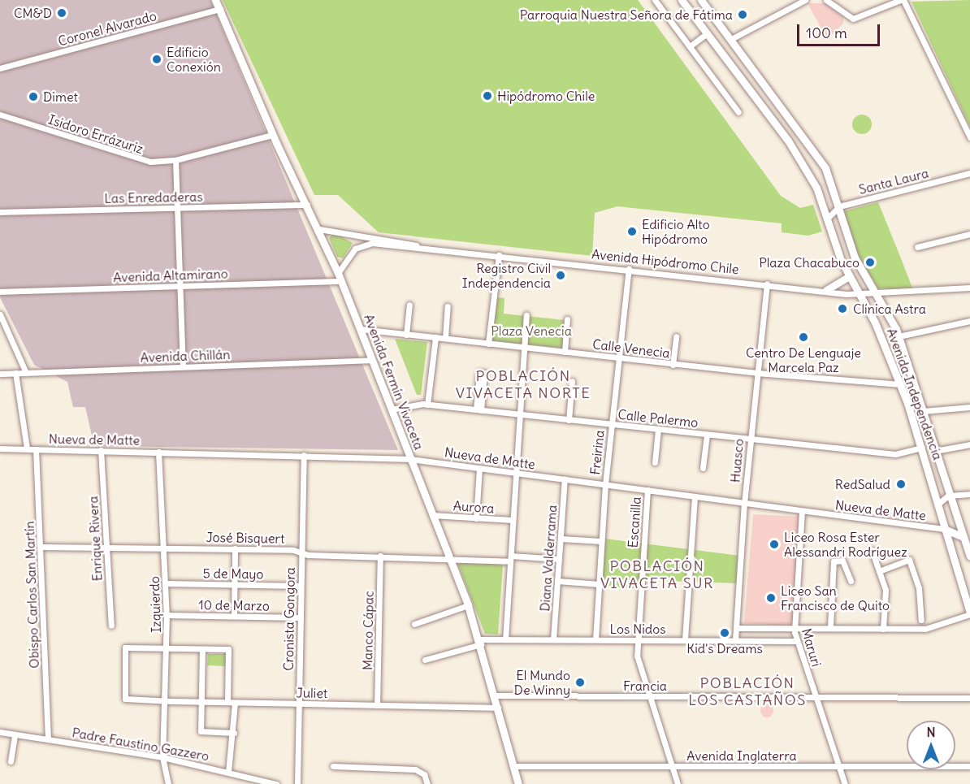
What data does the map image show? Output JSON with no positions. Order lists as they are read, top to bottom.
{
  "streets": {
    "main road": ["Avenida Fermín Vivaceta", "Avenida Independencia"],
    "street": [
      "Coronel Alvarado",
      "Isidoro Errázuriz",
      "Santa Laura",
      "Las Enredaderas",
      "Avenida Hipódromo Chile",
      "Avenida Altamirano",
      "Calle Venecia",
      "Avenida Chillán",
      "Calle Palermo",
      "Nueva de Matte",
      "Freirina",
      "Huasco",
      "Aurora",
      "Escanilla",
      "José Bisquert",
      "Enrique Rivera",
      "Diana Valderrama",
      "5 de Mayo",
      "Obispo Carlos San Martín",
      "Izquierdo",
      "10 de Marzo",
      "Cronista Gongora",
      "Los Nidos",
      "Manco Cápac",
      "Maruri",
      "Francia",
      "Juliet",
      "Padre Faustino Gazzero",
      "Avenida Inglaterra"
    ]
  },
  "crossings": [
    ["Coronel Alvarado", "Avenida Fermín Vivaceta"],
    ["Isidoro Errázuriz", "Avenida Fermín Vivaceta"],
    ["Santa Laura", "Avenida Independencia"],
    ["Las Enredaderas", "Avenida Fermín Vivaceta"],
    ["Avenida Hipódromo Chile", "Avenida Fermín Vivaceta"],
    ["Avenida Hipódromo Chile", "Avenida Independencia"],
    ["Avenida Hipódromo Chile", "Freirina"],
    ["Avenida Hipódromo Chile", "Huasco"],
    ["Avenida Altamirano", "Avenida Fermín Vivaceta"],
    ["Calle Venecia", "Avenida Fermín Vivaceta"],
    ["Calle Venecia", "Avenida Independencia"],
    ["Calle Venecia", "Freirina"],
    ["Calle Venecia", "Huasco"],
    ["Avenida Chillán", "Avenida Fermín Vivaceta"],
    ["Avenida Fermín Vivaceta", "Calle Palermo"],
    ["Avenida Fermín Vivaceta", "Nueva de Matte"],
    ["Avenida Fermín Vivaceta", "Aurora"],
    ["Avenida Fermín Vivaceta", "José Bisquert"],
    ["Avenida Fermín Vivaceta", "Los Nidos"],
    ["Avenida Fermín Vivaceta", "Francia"],
    ["Avenida Fermín Vivaceta", "Juliet"],
    ["Avenida Fermín Vivaceta", "Avenida Inglaterra"],
    ["Avenida Independencia", "Calle Palermo"],
    ["Avenida Independencia", "Nueva de Matte"],
    ["Calle Palermo", "Freirina"],
    ["Calle Palermo", "Huasco"],
    ["Nueva de Matte", "Freirina"],
    ["Nueva de Matte", "Huasco"],
    ["Nueva de Matte", "Escanilla"],
    ["Nueva de Matte", "Enrique Rivera"],
    ["Nueva de Matte", "Diana Valderrama"],
    ["Nueva de Matte", "Obispo Carlos San Martín"],
    ["Nueva de Matte", "Izquierdo"],
    ["Nueva de Matte", "Cronista Gongora"],
    ["Nueva de Matte", "Maruri"],
    ["Freirina", "Los Nidos"],
    ["Huasco", "Los Nidos"],
    ["Escanilla", "Los Nidos"],
    ["Escanilla", "Francia"],
    ["Escanilla", "Avenida Inglaterra"],
    ["José Bisquert", "Enrique Rivera"],
    ["José Bisquert", "Diana Valderrama"],
    ["José Bisquert", "Obispo Carlos San Martín"],
    ["José Bisquert", "Izquierdo"],
    ["José Bisquert", "Cronista Gongora"],
    ["José Bisquert", "Manco Cápac"],
    ["Diana Valderrama", "Los Nidos"],
    ["5 de Mayo", "Izquierdo"],
    ["5 de Mayo", "Cronista Gongora"],
    ["Obispo Carlos San Martín", "Padre Faustino Gazzero"],
    ["Izquierdo", "10 de Marzo"],
    ["Izquierdo", "Juliet"],
    ["Izquierdo", "Padre Faustino Gazzero"],
    ["10 de Marzo", "Cronista Gongora"],
    ["Cronista Gongora", "Juliet"],
    ["Los Nidos", "Maruri"],
    ["Manco Cápac", "Juliet"],
    ["Maruri", "Francia"],
    ["Maruri", "Avenida Inglaterra"]
  ],
  "districts": ["POBLACIÓN VIVACETA NORTE", "POBLACIÓN VIVACETA SUR", "POBLACIÓN LOS CASTAÑOS"],
  "parks": ["Plaza Venecia"],
  "places": [
    "CM&D",
    "Parroquia Nuestra Señora de Fátima",
    "Edificio Conexión",
    "Hipódromo Chile",
    "Dimet",
    "Edificio Alto Hipódromo",
    "Plaza Chacabuco",
    "Registro Civil Independencia",
    "Clínica Astra",
    "Centro De Lenguaje Marcela Paz",
    "RedSalud",
    "Liceo Rosa Ester Alessandri Rodríguez",
    "Liceo San Francisco de Quito",
    "Kid's Dreams",
    "El Mundo De Winny"
  ],
  "scale_bar": "100 m",
  "north": "top"
}
